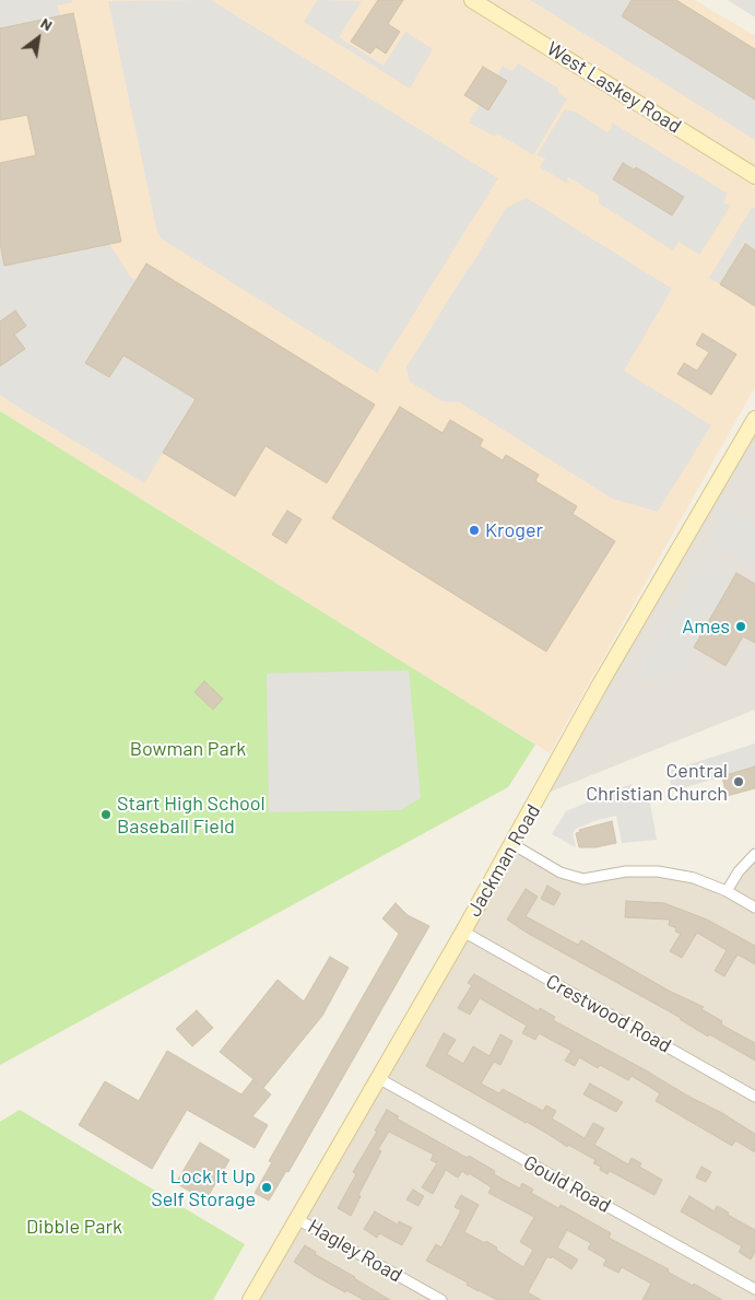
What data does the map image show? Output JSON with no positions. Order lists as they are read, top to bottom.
{
  "streets": {
    "main road": ["West Laskey Road", "Jackman Road"],
    "street": ["Crestwood Road", "Gould Road", "Hagley Road"]
  },
  "crossings": [
    ["Jackman Road", "Crestwood Road"],
    ["Jackman Road", "Gould Road"],
    ["Jackman Road", "Hagley Road"]
  ],
  "parks": ["Bowman Park", "Dibble Park"],
  "places": [
    "Kroger",
    "Ames",
    "Central Christian Church",
    "Start High School Baseball Field",
    "Lock It Up Self Storage"
  ],
  "north": "top right"
}
